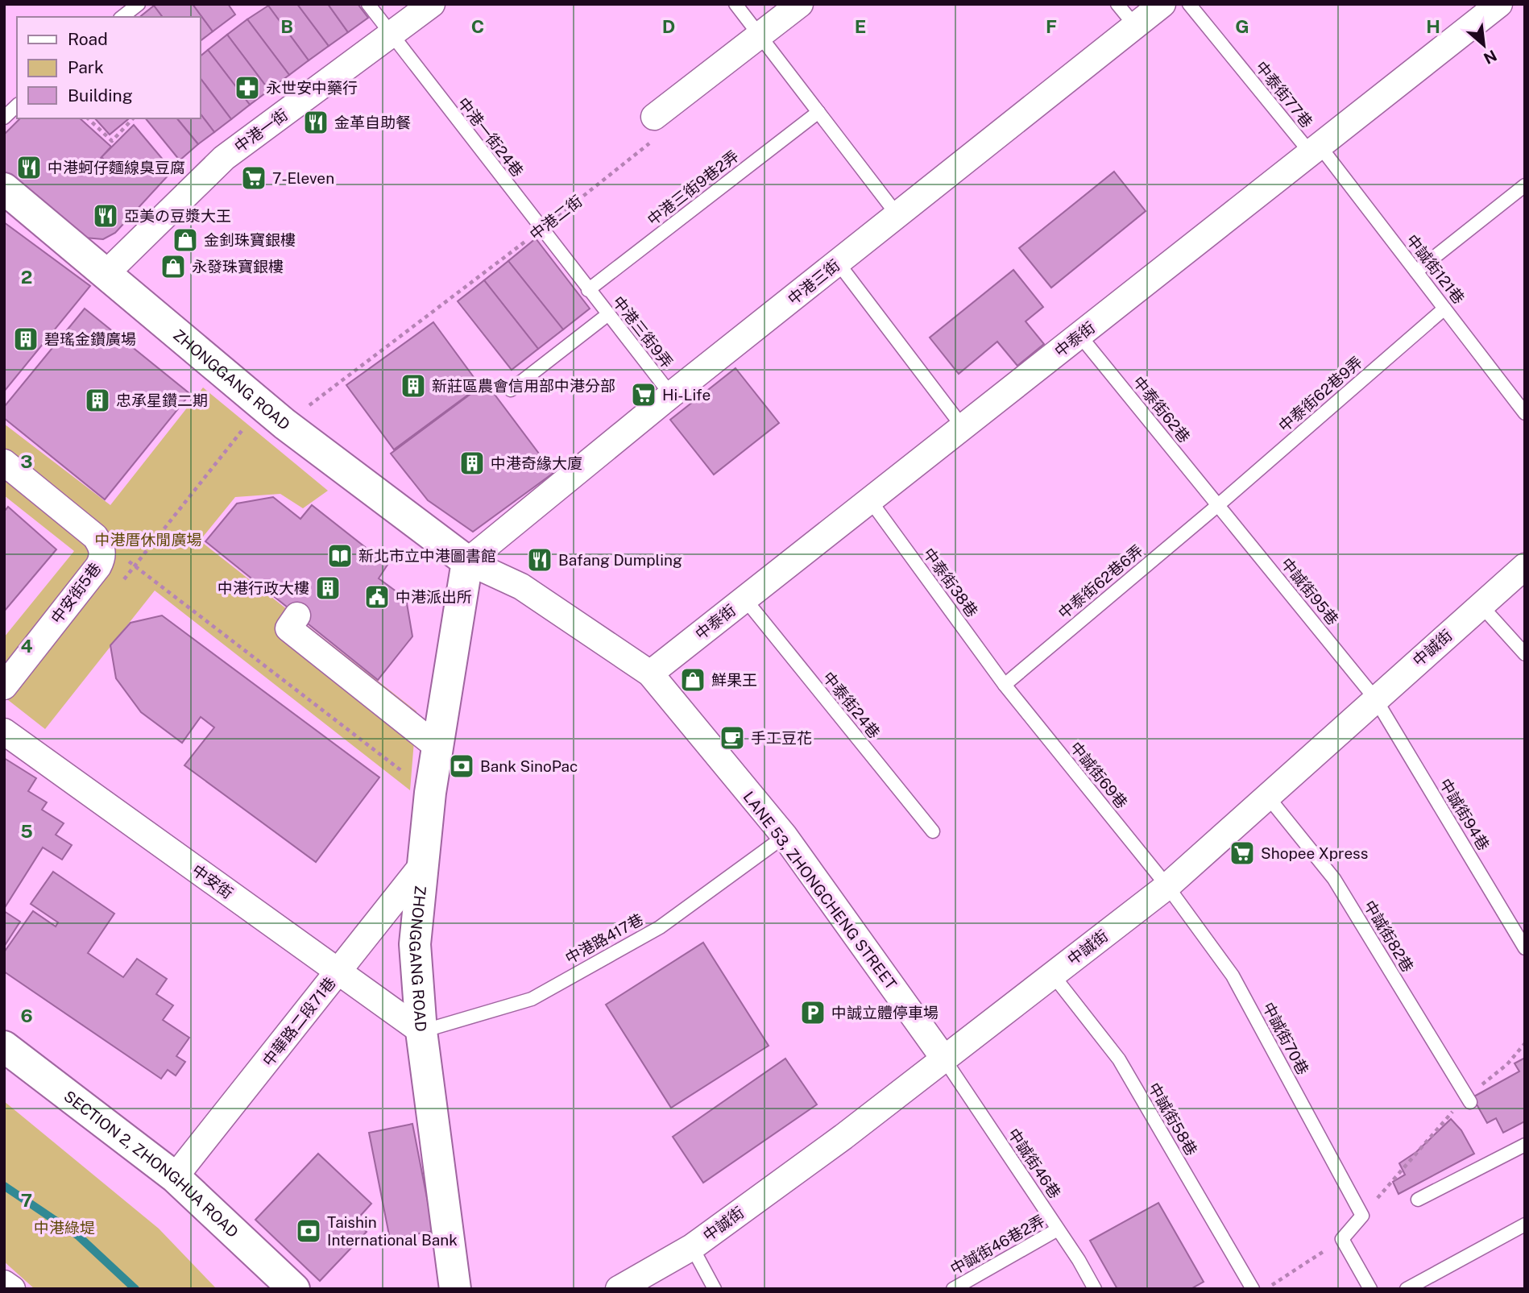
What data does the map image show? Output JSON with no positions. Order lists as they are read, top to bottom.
{
  "streets": {
    "street": [
      "中港一街",
      "中港三街",
      "中泰街",
      "ZHONGGANG ROAD",
      "中安街5巷",
      "中誠街",
      "中安街",
      "LANE 53, ZHONGCHENG STREET",
      "中華路二段71巷",
      "SECTION 2, ZHONGHUA ROAD"
    ],
    "lane": [
      "中泰街77巷",
      "中港一街24巷",
      "中港三街9巷2弄",
      "中誠街121巷",
      "中港三街9弄",
      "中泰街62巷9弄",
      "中泰街62巷",
      "中泰街62巷6弄",
      "中泰街38巷",
      "中誠街95巷",
      "中泰街24巷",
      "中誠街69巷",
      "中誠街94巷",
      "中誠街82巷",
      "中港路417巷",
      "中誠街70巷",
      "中誠街58巷",
      "中誠街46巷",
      "中誠街46巷2弄"
    ],
    "path": ["中港二街"]
  },
  "crossings": [
    ["中泰街77巷", "中誠街121巷"],
    ["中泰街77巷", "中泰街"],
    ["中港一街", "中港一街24巷"],
    ["中港一街", "ZHONGGANG ROAD"],
    ["中港一街24巷", "中港三街9巷2弄"],
    ["中港一街24巷", "中港二街"],
    ["中港一街24巷", "中港三街9弄"],
    ["中港三街9巷2弄", "中港三街9弄"],
    ["中港二街", "ZHONGGANG ROAD"],
    ["中誠街121巷", "中泰街"],
    ["中誠街121巷", "中泰街62巷9弄"],
    ["中港三街", "中港三街9弄"],
    ["中港三街", "ZHONGGANG ROAD"],
    ["中泰街", "ZHONGGANG ROAD"],
    ["中泰街", "中泰街62巷"],
    ["中泰街", "中泰街38巷"],
    ["中泰街", "中泰街24巷"],
    ["中泰街", "LANE 53, ZHONGCHENG STREET"],
    ["ZHONGGANG ROAD", "中安街"],
    ["ZHONGGANG ROAD", "LANE 53, ZHONGCHENG STREET"],
    ["ZHONGGANG ROAD", "中港路417巷"],
    ["ZHONGGANG ROAD", "中華路二段71巷"],
    ["中泰街62巷9弄", "中泰街62巷"],
    ["中泰街62巷9弄", "中泰街62巷6弄"],
    ["中泰街62巷9弄", "中誠街95巷"],
    ["中泰街62巷", "中泰街62巷6弄"],
    ["中泰街62巷", "中誠街95巷"],
    ["中泰街62巷6弄", "中泰街38巷"],
    ["中泰街62巷6弄", "中誠街95巷"],
    ["中泰街62巷6弄", "中誠街69巷"],
    ["中泰街38巷", "中誠街69巷"],
    ["中誠街95巷", "中誠街"],
    ["中誠街95巷", "中誠街94巷"],
    ["中誠街", "中誠街69巷"],
    ["中誠街", "中誠街94巷"],
    ["中誠街", "LANE 53, ZHONGCHENG STREET"],
    ["中誠街", "中誠街82巷"],
    ["中誠街", "中誠街70巷"],
    ["中誠街", "中誠街58巷"],
    ["中誠街", "中誠街46巷"],
    ["中誠街69巷", "中誠街70巷"],
    ["中安街", "中港路417巷"],
    ["中安街", "中華路二段71巷"],
    ["LANE 53, ZHONGCHENG STREET", "中港路417巷"],
    ["LANE 53, ZHONGCHENG STREET", "中誠街46巷"],
    ["中華路二段71巷", "SECTION 2, ZHONGHUA ROAD"],
    ["中誠街46巷", "中誠街46巷2弄"]
  ],
  "parks": ["中港厝休閒廣場", "中港綠堤"],
  "places": {
    "pharmacy": ["永世安中藥行"],
    "restaurant": [
      "金革自助餐",
      "中港蚵仔麵線臭豆腐",
      "亞美の豆漿大王",
      "Bafang Dumpling"
    ],
    "supermarket": ["7-Eleven", "Hi-Life", "Shopee Xpress"],
    "shop": ["金釗珠寶銀樓", "永發珠寶銀樓", "鮮果王"],
    "building": [
      "碧瑤金鑽廣場",
      "新莊區農會信用部中港分部",
      "忠承星鑽二期",
      "中港奇緣大廈",
      "中港行政大樓"
    ],
    "library": ["新北市立中港圖書館"],
    "public building": ["中港派出所"],
    "cafe": ["手工豆花"],
    "bank": ["Bank SinoPac", "Taishin International Bank"],
    "parking": ["中誠立體停車場"]
  },
  "legend": ["Road", "Park", "Building"],
  "north": "bottom right",
  "grid": {
    "columns": [
      "B",
      "C",
      "D",
      "E",
      "F",
      "G",
      "H"
    ],
    "rows": [
      "2",
      "3",
      "4",
      "5",
      "6",
      "7"
    ]
  }
}
